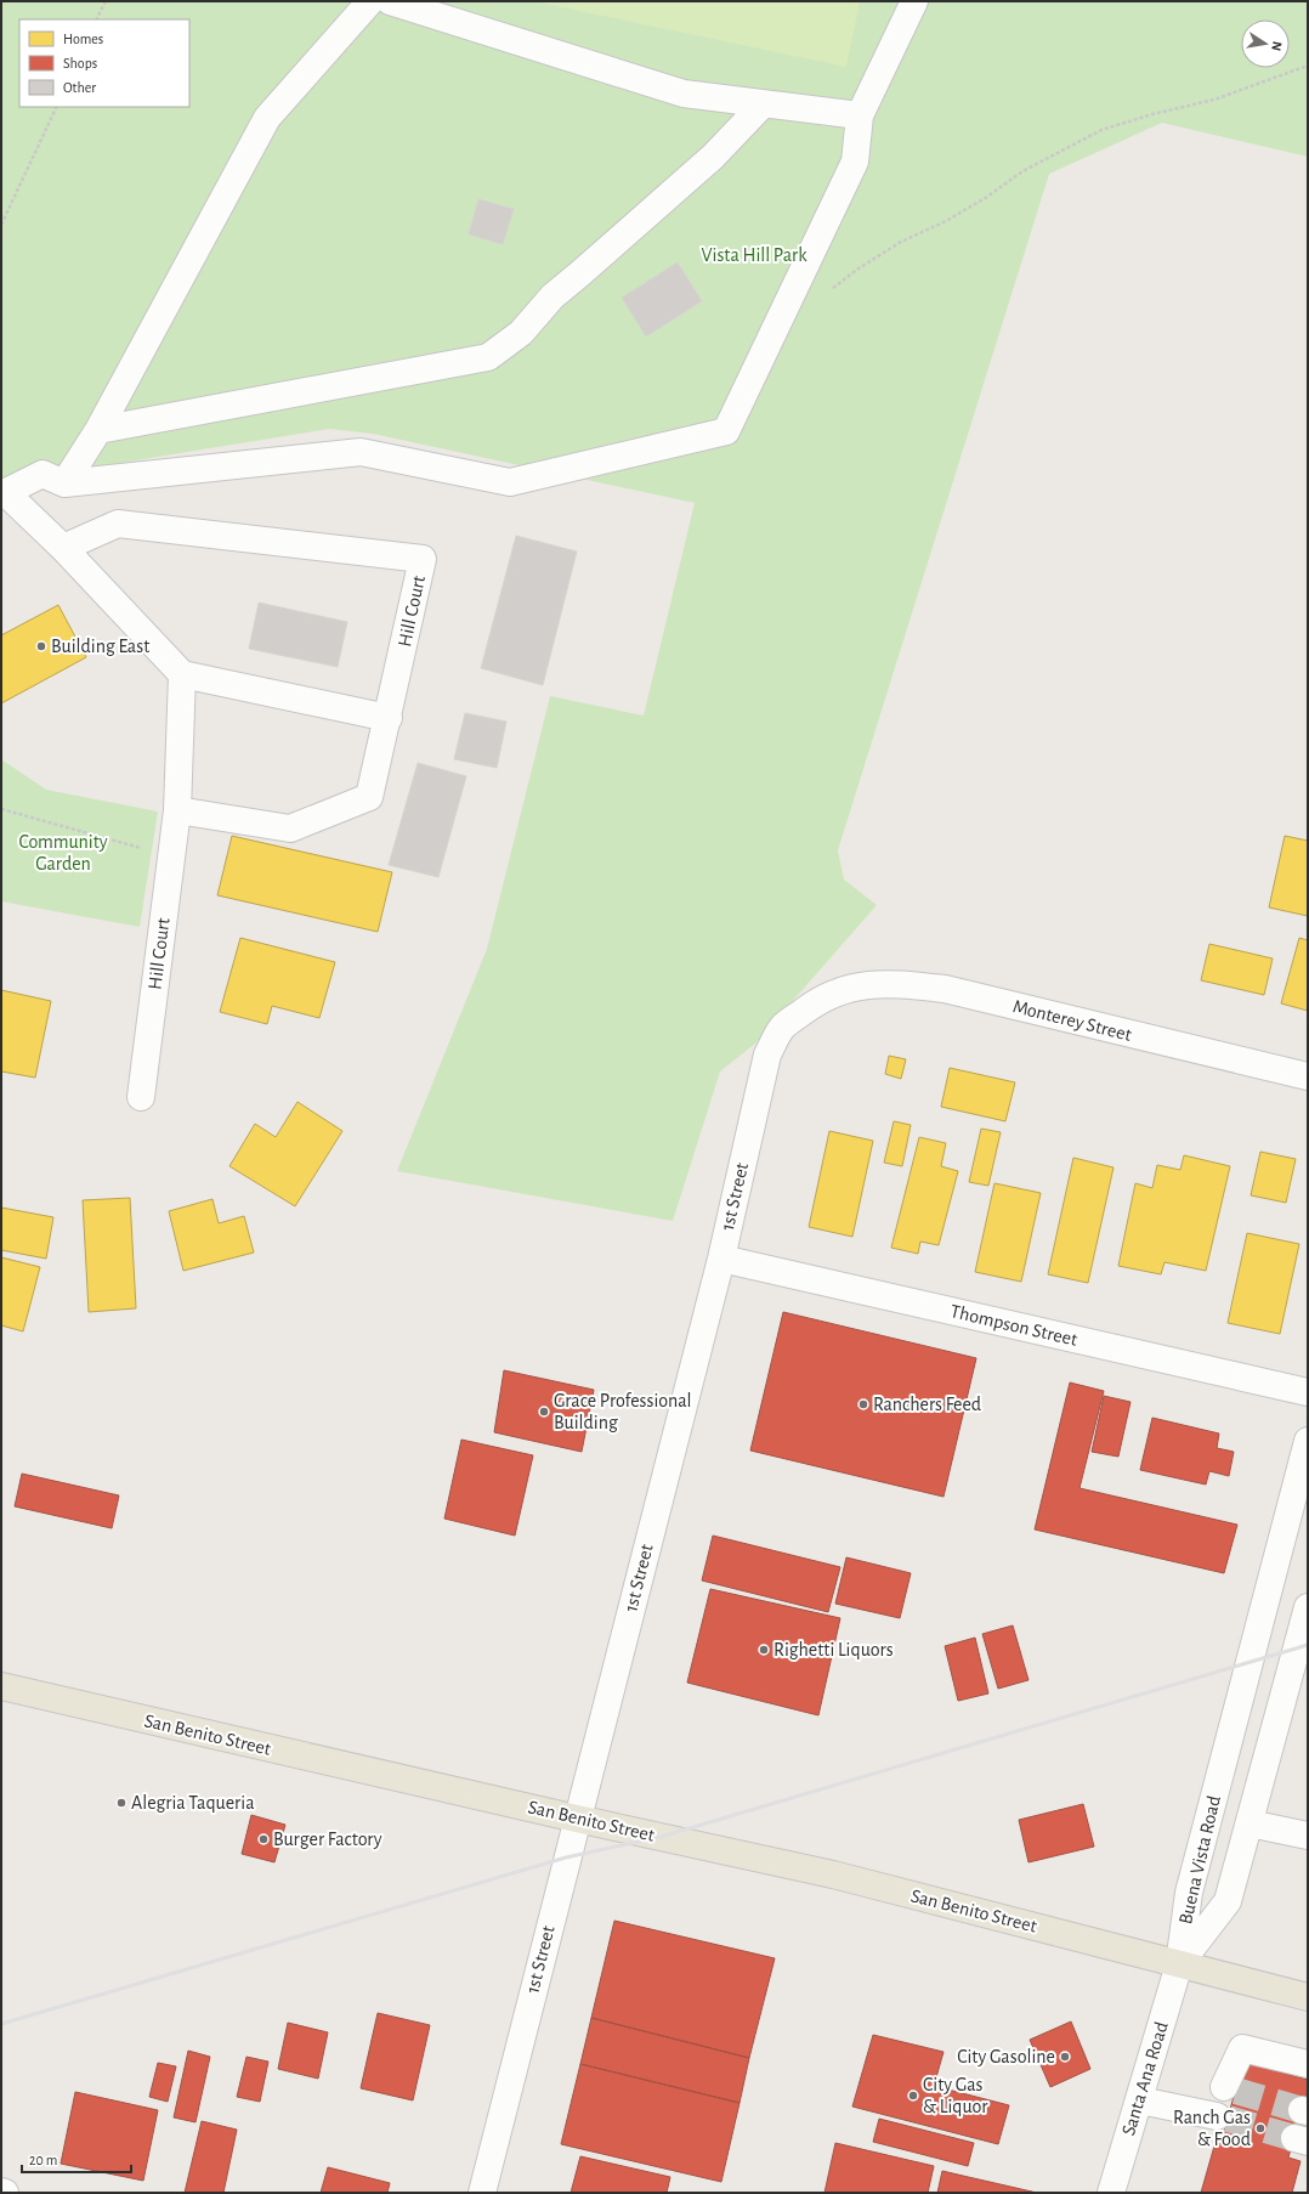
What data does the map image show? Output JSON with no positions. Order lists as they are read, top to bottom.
{
  "streets": {
    "main road": ["San Benito Street"],
    "street": [
      "Hill Court",
      "Monterey Street",
      "1st Street",
      "Thompson Street",
      "Buena Vista Road",
      "Santa Ana Road"
    ]
  },
  "crossings": [
    ["Monterey Street", "1st Street"],
    ["1st Street", "Thompson Street"],
    ["1st Street", "San Benito Street"],
    ["San Benito Street", "Buena Vista Road"],
    ["San Benito Street", "Santa Ana Road"],
    ["Buena Vista Road", "Santa Ana Road"]
  ],
  "parks": ["Vista Hill Park", "Community Garden"],
  "places": [
    "Building East",
    "Ranchers Feed",
    "Grace Professional Building",
    "Righetti Liquors",
    "Alegria Taqueria",
    "Burger Factory",
    "City Gasoline",
    "City Gas & Liquor",
    "Ranch Gas & Food"
  ],
  "legend": ["Homes", "Shops", "Other"],
  "scale_bar": "20 m",
  "north": "right"
}
